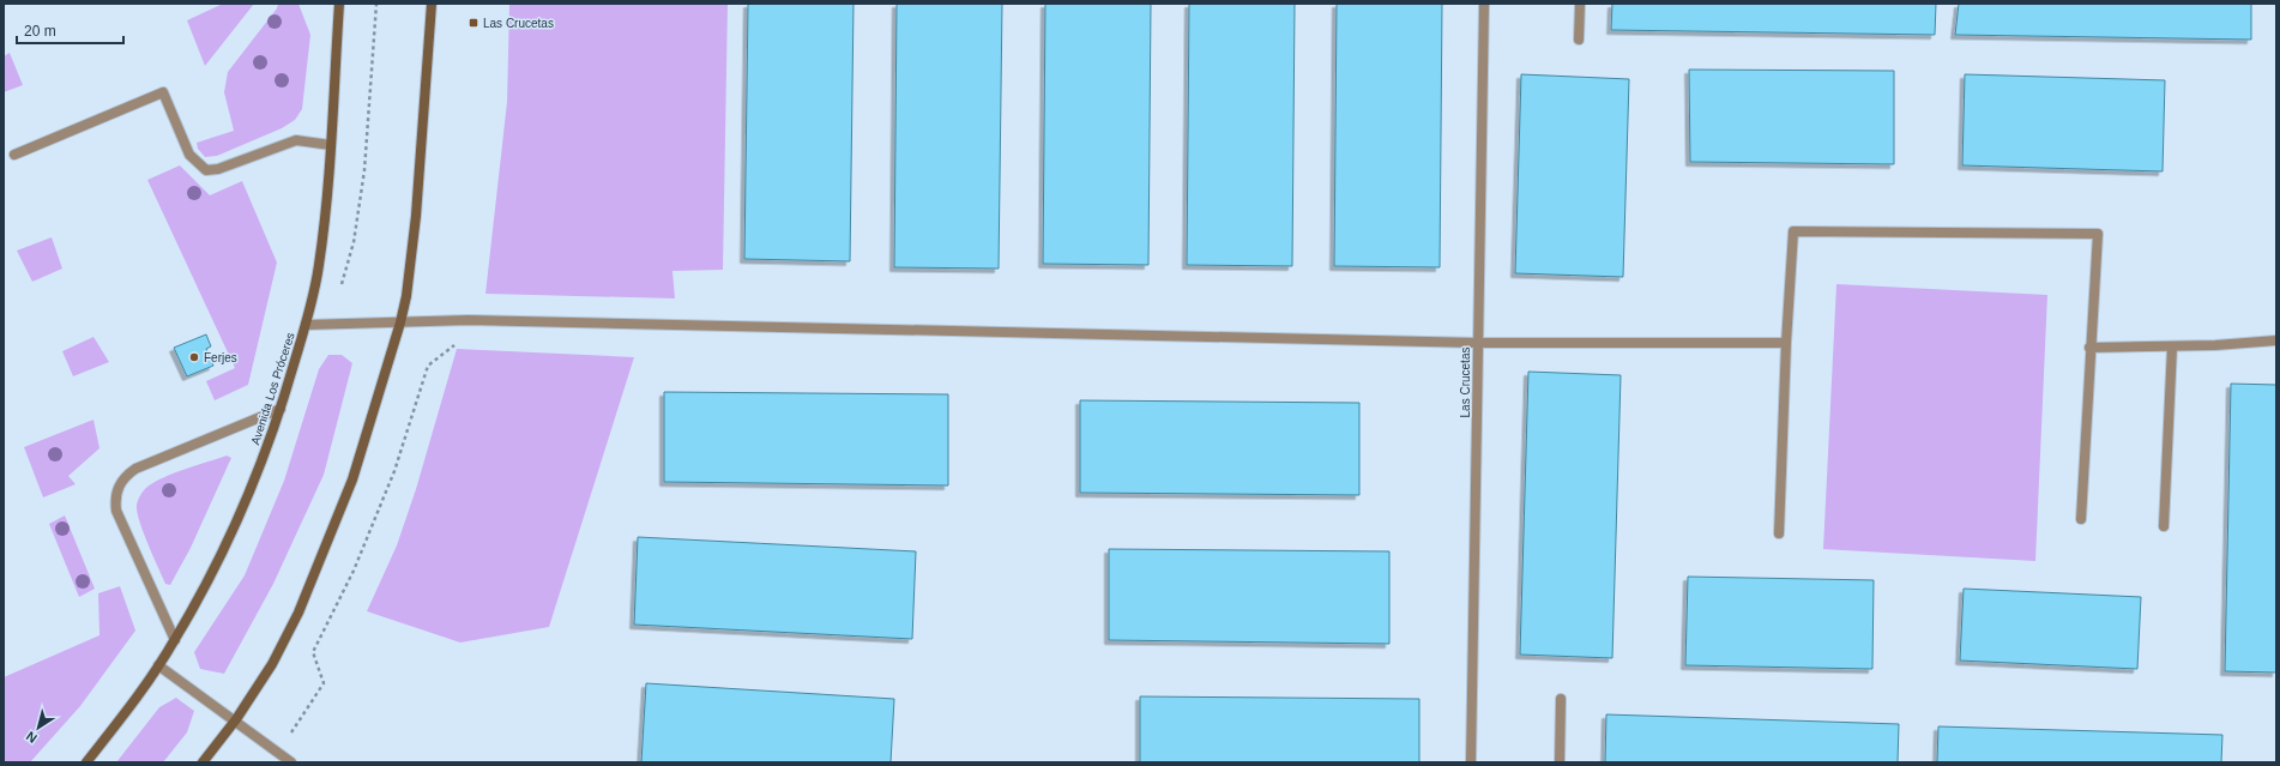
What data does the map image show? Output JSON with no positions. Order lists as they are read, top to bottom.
{
  "streets": {
    "main road": ["Avenida Los Próceres"],
    "street": ["Las Crucetas"]
  },
  "places": {
    "transit": ["Las Crucetas"],
    "other": ["Ferjes"]
  },
  "scale_bar": "20 m",
  "north": "bottom left"
}
